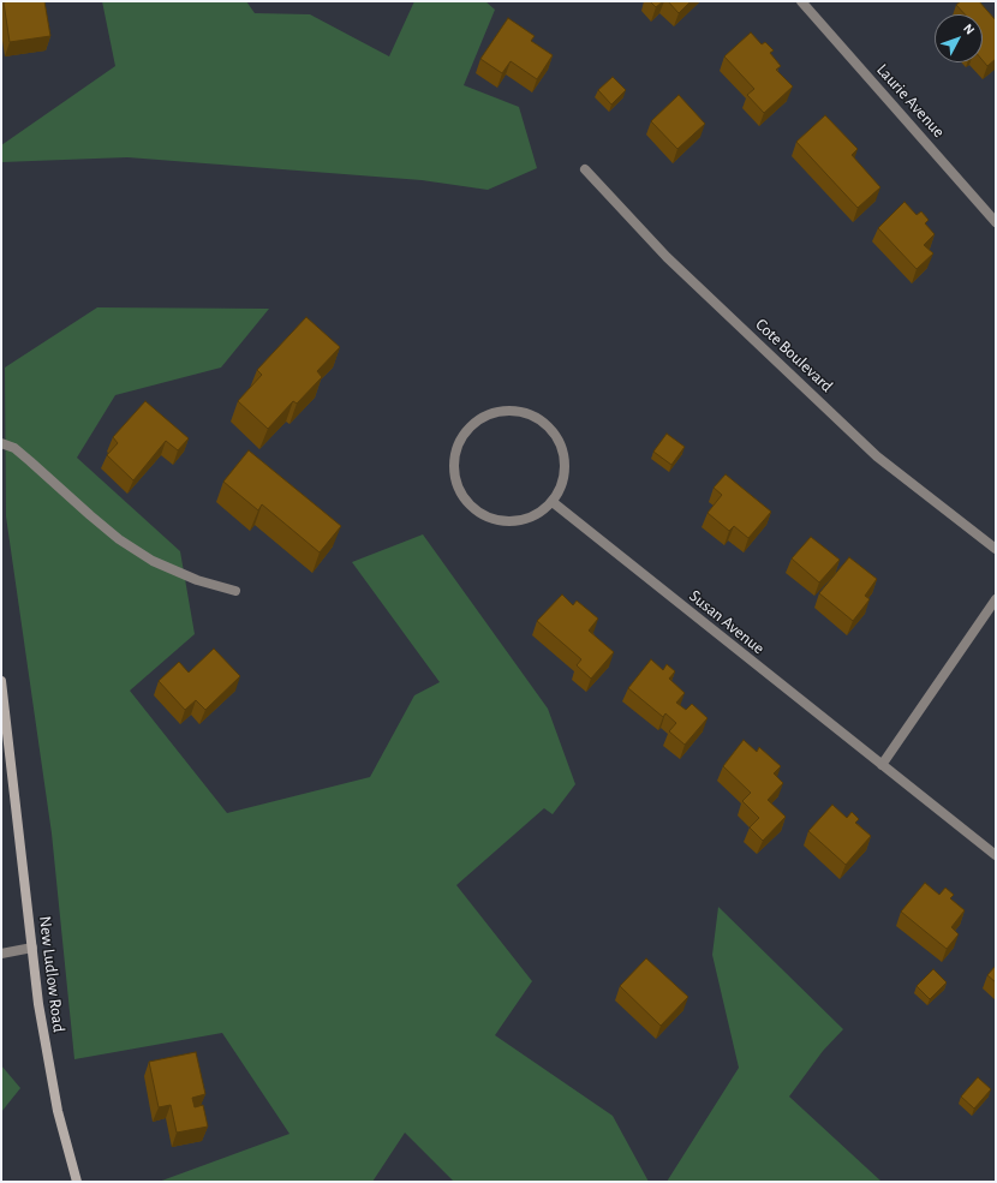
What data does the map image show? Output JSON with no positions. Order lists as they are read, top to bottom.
{
  "streets": {
    "street": [
      "Laurie Avenue",
      "Cote Boulevard",
      "Susan Avenue",
      "New Ludlow Road"
    ]
  },
  "north": "top right"
}
